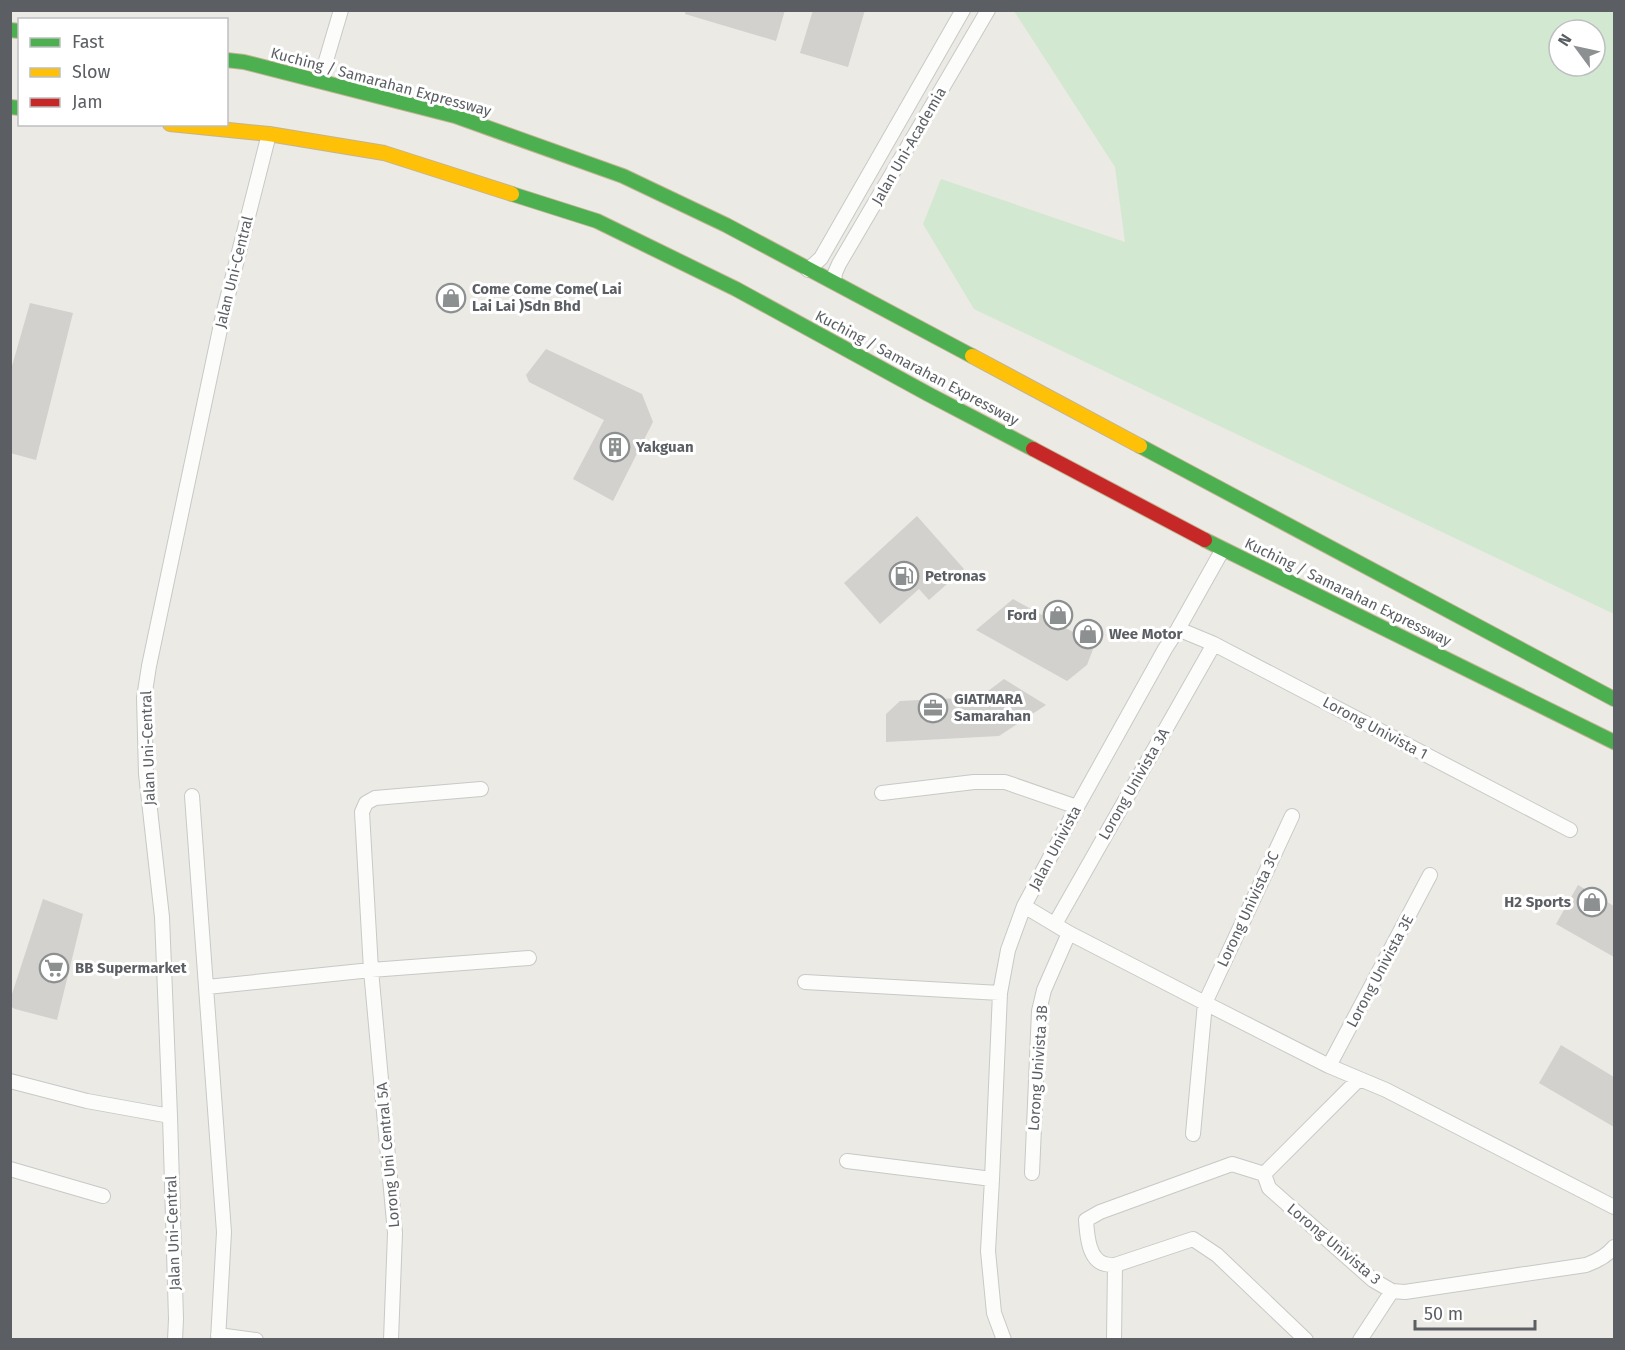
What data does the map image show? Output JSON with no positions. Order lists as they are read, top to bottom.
{
  "streets": {
    "highway": ["Kuching / Samarahan Expressway"],
    "street": [
      "Jalan Uni-Academia",
      "Jalan Uni-Central",
      "Lorong Univista 1",
      "Lorong Univista 3A",
      "Jalan Univista",
      "Lorong Univista 3C",
      "Lorong Univista 3E",
      "Lorong Univista 3B",
      "Lorong Uni Central 5A",
      "Lorong Univista 3"
    ]
  },
  "crossings": [
    ["Kuching / Samarahan Expressway", "Jalan Uni-Academia"],
    ["Kuching / Samarahan Expressway", "Jalan Uni-Central"],
    ["Kuching / Samarahan Expressway", "Jalan Univista"],
    ["Lorong Univista 1", "Lorong Univista 3A"],
    ["Lorong Univista 1", "Jalan Univista"]
  ],
  "places": {
    "shop": [
      "Come Come Come( Lai Lai Lai )Sdn Bhd",
      "Ford",
      "Wee Motor",
      "H2 Sports"
    ],
    "building": ["Yakguan"],
    "fuel station": ["Petronas"],
    "office": ["GIATMARA Samarahan"],
    "supermarket": ["BB Supermarket"]
  },
  "legend": ["Fast", "Slow", "Jam"],
  "scale_bar": "50 m",
  "north": "top left"
}
